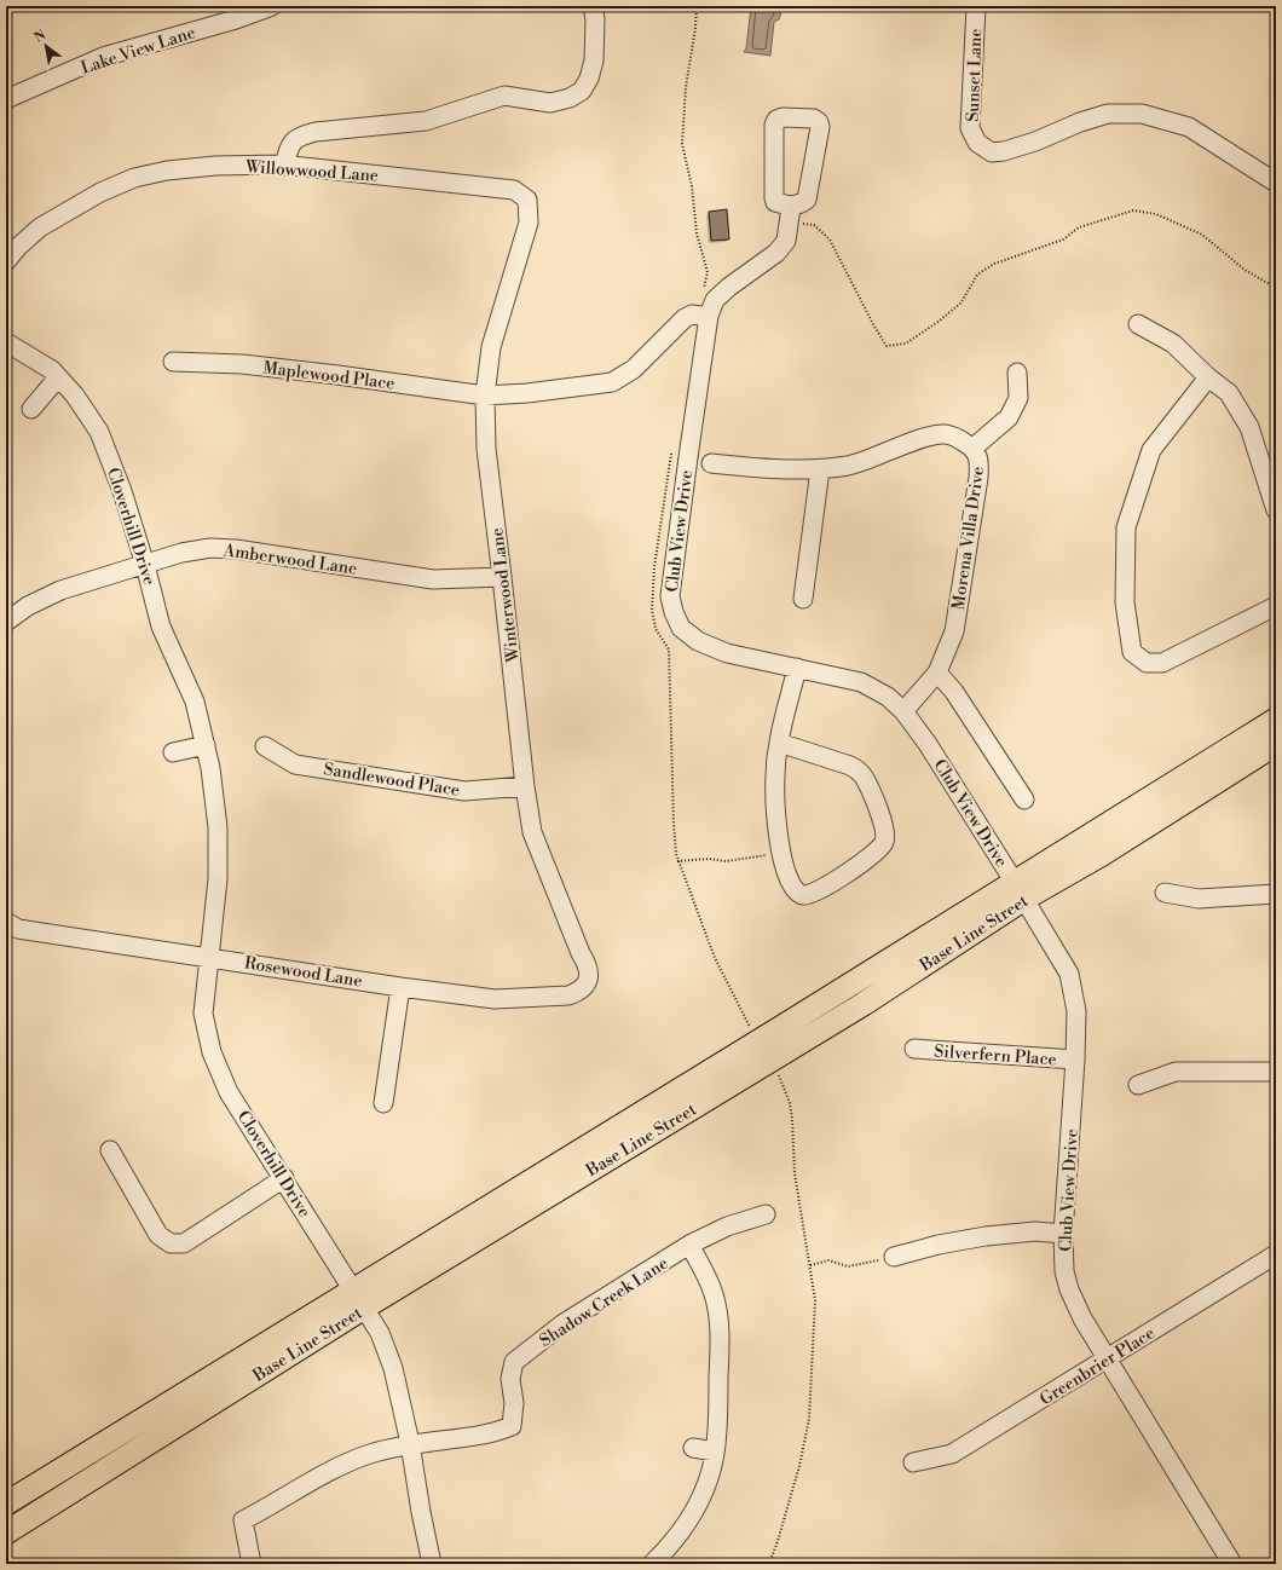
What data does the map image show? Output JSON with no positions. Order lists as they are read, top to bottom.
{
  "streets": {
    "main road": ["Base Line Street"],
    "street": [
      "Lake View Lane",
      "Sunset Lane",
      "Willowwood Lane",
      "Maplewood Place",
      "Cloverhill Drive",
      "Club View Drive",
      "Morena Villa Drive",
      "Amberwood Lane",
      "Winterwood Lane",
      "Sandlewood Place",
      "Rosewood Lane",
      "Silverfern Place",
      "Shadow Creek Lane",
      "Greenbrier Place"
    ]
  },
  "crossings": [
    ["Willowwood Lane", "Winterwood Lane"],
    ["Maplewood Place", "Club View Drive"],
    ["Maplewood Place", "Winterwood Lane"],
    ["Cloverhill Drive", "Amberwood Lane"],
    ["Cloverhill Drive", "Base Line Street"],
    ["Cloverhill Drive", "Rosewood Lane"],
    ["Cloverhill Drive", "Shadow Creek Lane"],
    ["Club View Drive", "Morena Villa Drive"],
    ["Club View Drive", "Base Line Street"],
    ["Club View Drive", "Silverfern Place"],
    ["Club View Drive", "Greenbrier Place"],
    ["Amberwood Lane", "Winterwood Lane"],
    ["Winterwood Lane", "Sandlewood Place"],
    ["Winterwood Lane", "Rosewood Lane"]
  ],
  "north": "top left"
}
